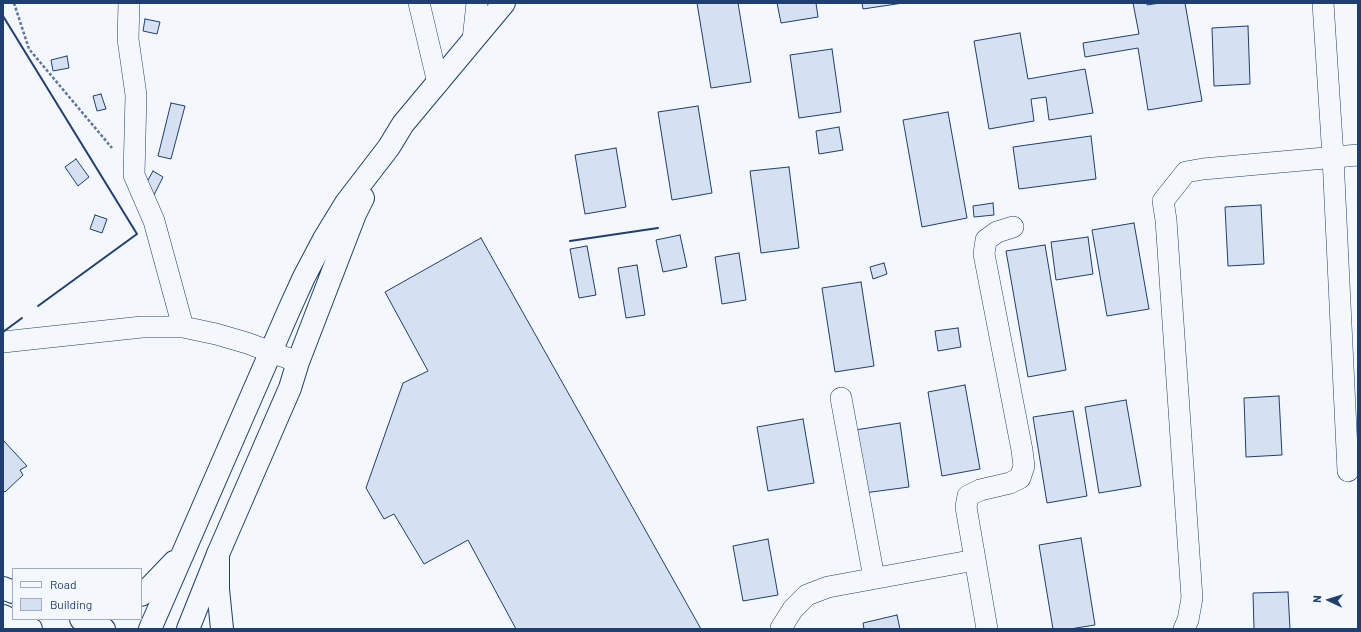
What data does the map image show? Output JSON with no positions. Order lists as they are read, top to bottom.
{
  "legend": ["Road", "Building"],
  "north": "left"
}
